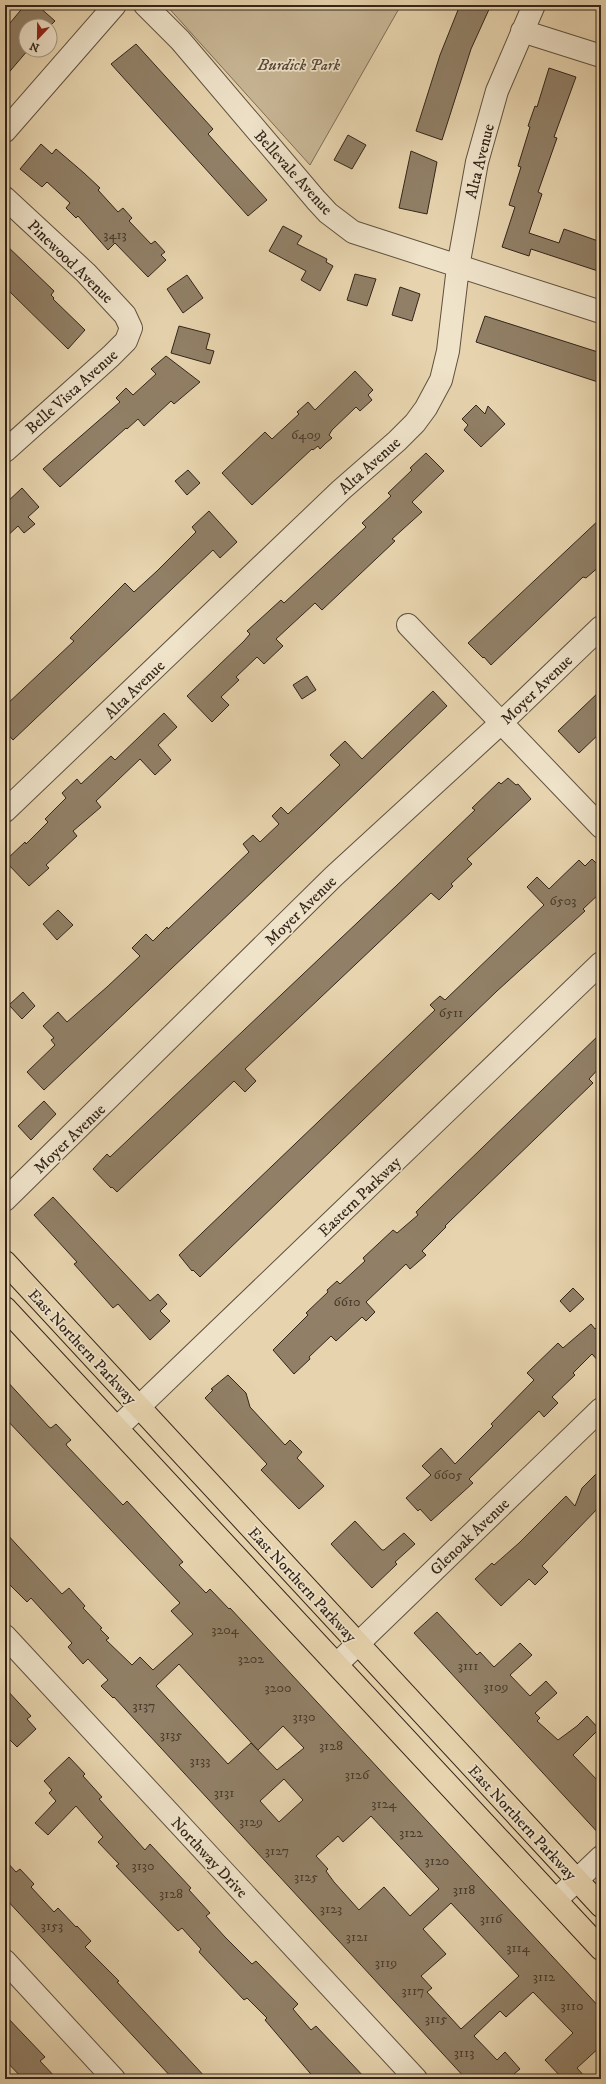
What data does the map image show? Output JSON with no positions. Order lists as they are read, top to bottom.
{
  "streets": {
    "main road": ["East Northern Parkway"],
    "street": [
      "Alta Avenue",
      "Bellevale Avenue",
      "Pinewood Avenue",
      "Belle Vista Avenue",
      "Moyer Avenue",
      "Eastern Parkway",
      "Glenoak Avenue",
      "Northway Drive"
    ]
  },
  "crossings": [
    ["Alta Avenue", "Bellevale Avenue"],
    ["Pinewood Avenue", "Belle Vista Avenue"],
    ["Eastern Parkway", "East Northern Parkway"],
    ["East Northern Parkway", "Glenoak Avenue"]
  ],
  "parks": ["Burdick Park"],
  "house_numbers": [
    "3413",
    "6409",
    "6503",
    "6511",
    "6610",
    "6605",
    "3204",
    "3202",
    "3111",
    "3109",
    "3200",
    "3137",
    "3130",
    "3135",
    "3128",
    "3133",
    "3126",
    "3131",
    "3124",
    "3129",
    "3122",
    "3127",
    "3120",
    "3130",
    "3125",
    "3118",
    "3128",
    "3123",
    "3116",
    "3153",
    "3121",
    "3114",
    "3119",
    "3112",
    "3117",
    "3110",
    "3115",
    "3113"
  ],
  "north": "bottom"
}
